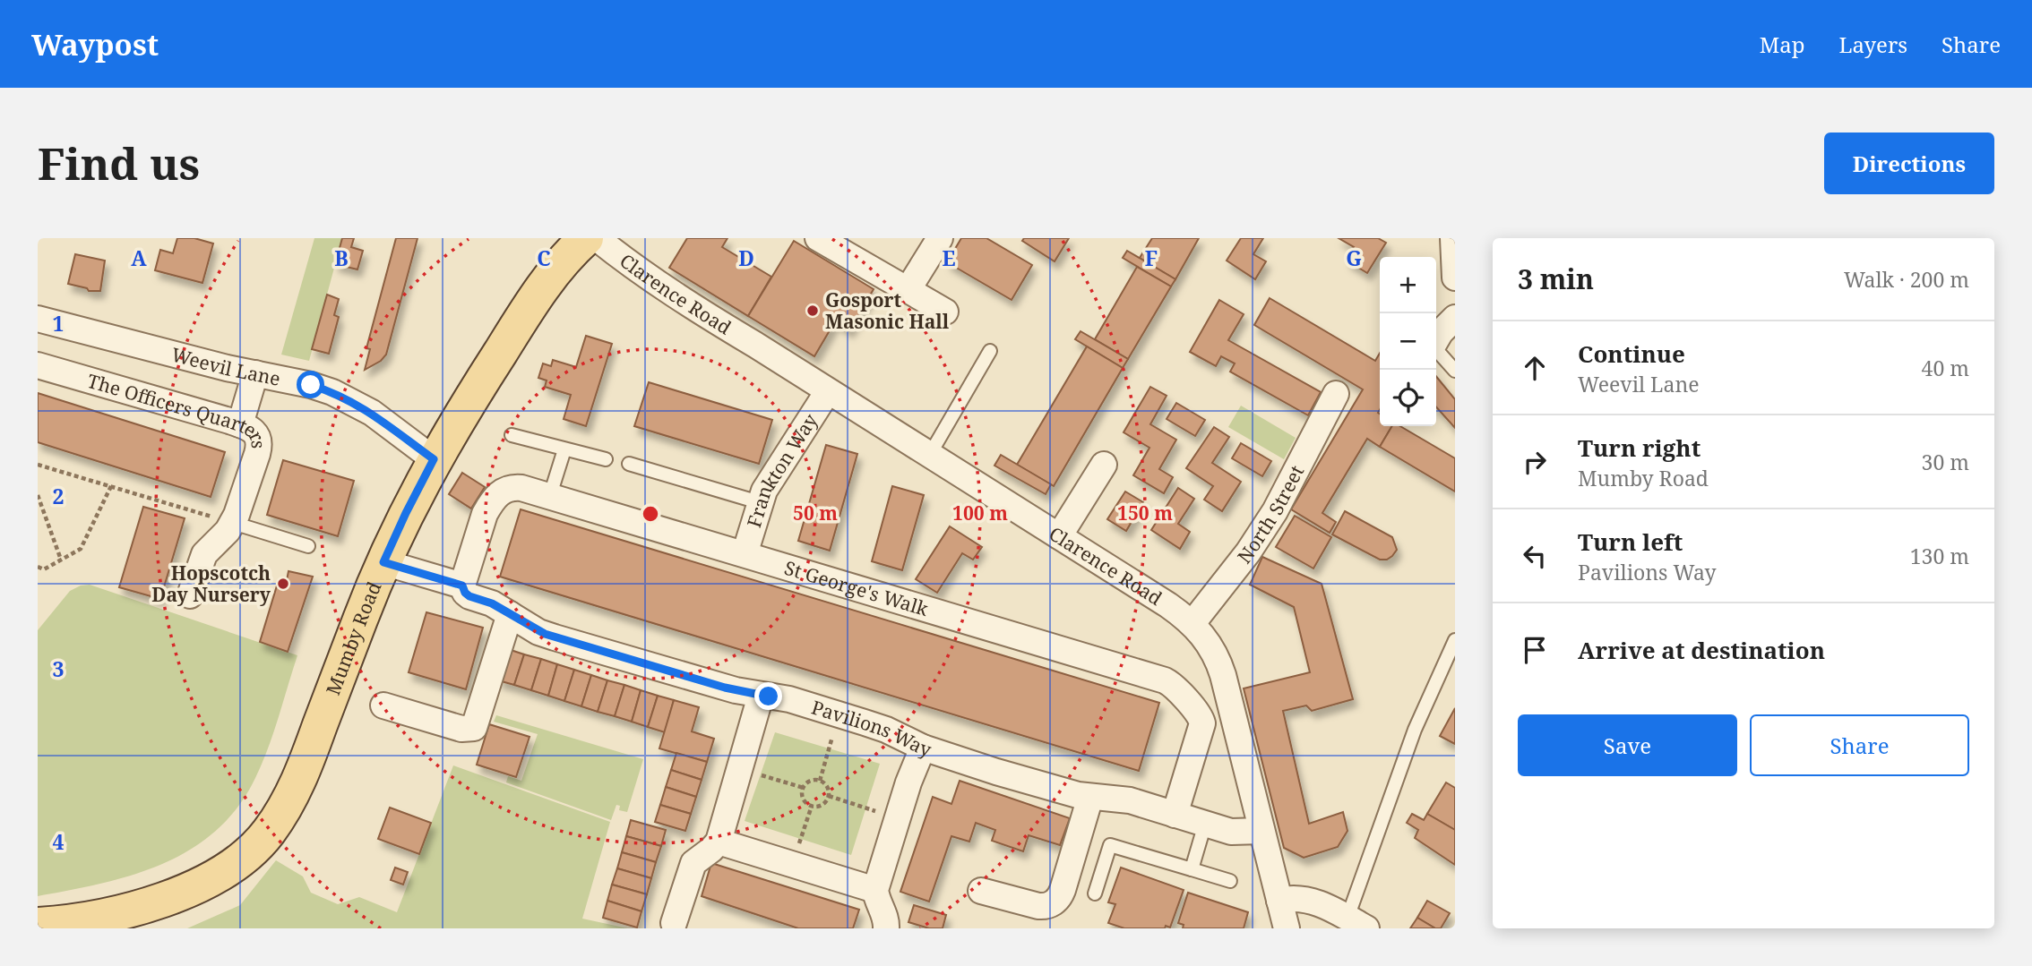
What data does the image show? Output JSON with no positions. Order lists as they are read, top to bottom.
{
  "streets": {
    "main road": ["Mumby Road"],
    "street": [
      "Clarence Road",
      "Weevil Lane",
      "The Officers Quarters",
      "Frankton Way",
      "North Street",
      "St George's Walk",
      "Pavilions Way"
    ]
  },
  "crossings": [
    ["Clarence Road", "Frankton Way"],
    ["Clarence Road", "North Street"],
    ["Clarence Road", "Pavilions Way"],
    ["Weevil Lane", "Mumby Road"],
    ["Frankton Way", "St George's Walk"],
    ["St George's Walk", "Pavilions Way"],
    ["Mumby Road", "Pavilions Way"]
  ],
  "places": ["Gosport Masonic Hall", "Hopscotch Day Nursery"],
  "page": {
    "header": "Waypost",
    "nav": ["Map", "Layers", "Share"],
    "buttons": [
      "Directions",
      ["Save", "Share"]
    ],
    "title": "Find us",
    "heading": ["3 min", "Walk · 200 m"],
    "map_buttons": ["+", "−"],
    "list": [
      ["Continue", "Weevil Lane", "40 m"],
      ["Turn right", "Mumby Road", "30 m"],
      ["Turn left", "Pavilions Way", "130 m"],
      "Arrive at destination"
    ]
  },
  "grid": {
    "columns": [
      "A",
      "B",
      "C",
      "D",
      "E",
      "F",
      "G"
    ],
    "rows": [
      "1",
      "2",
      "3",
      "4"
    ]
  },
  "rings": ["50 m", "100 m", "150 m"]
}
